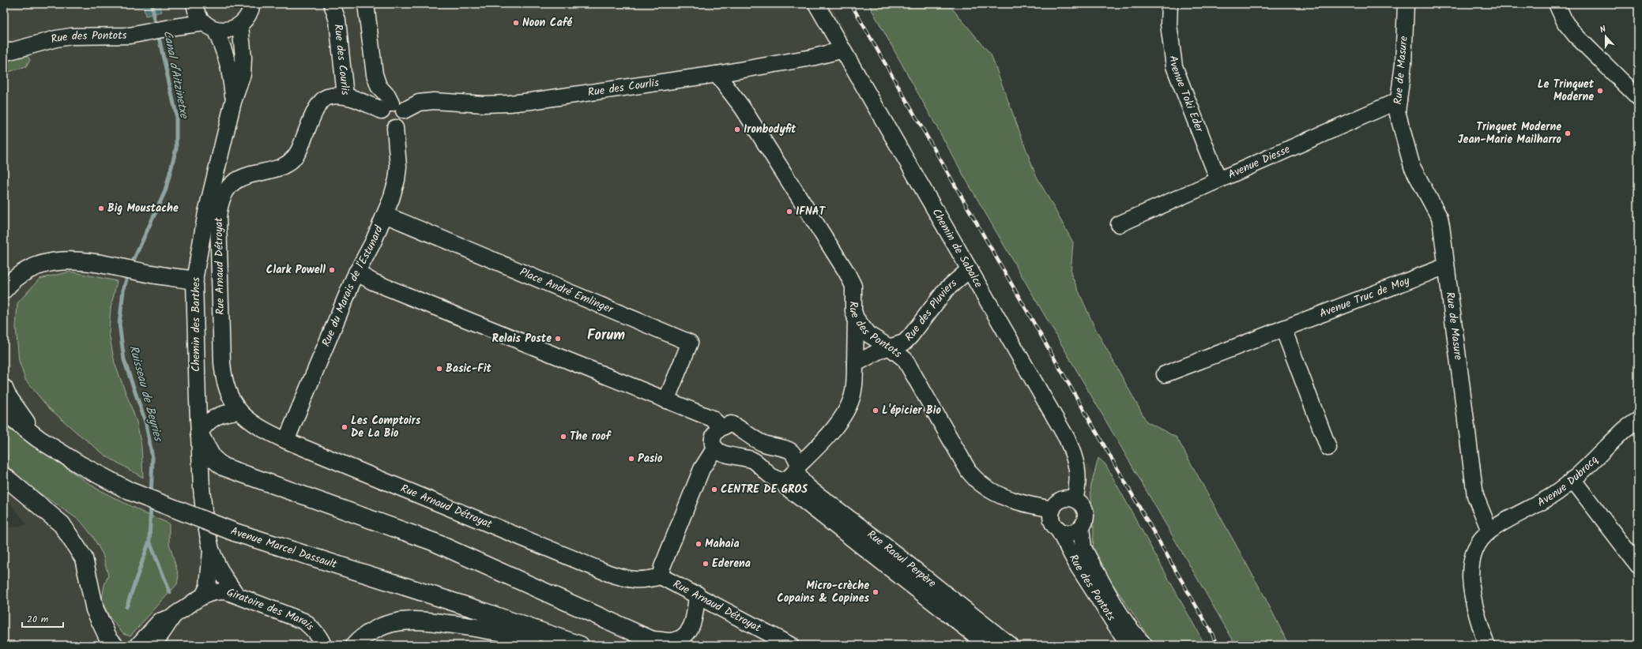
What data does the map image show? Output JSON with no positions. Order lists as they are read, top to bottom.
{
  "streets": {
    "main road": ["Avenue Marcel Dassault"],
    "street": [
      "Rue des Pontots",
      "Rue des Courlis",
      "Rue de Masure",
      "Avenue Toki Eder",
      "Avenue Diesse",
      "Chemin de Sabalce",
      "Rue Arnaud Détroyat",
      "Rue du Marais de l'Estunard",
      "Place André Emlinger",
      "Avenue Truc de Moy",
      "Rue des Pluviers",
      "Chemin des Barthes",
      "Avenue Dubrocq",
      "Rue Raoul Perpère",
      "Giratoire des Marais"
    ]
  },
  "crossings": [
    ["Rue des Pontots", "Rue des Courlis"],
    ["Rue des Pontots", "Chemin de Sabalce"],
    ["Rue des Pontots", "Rue des Pluviers"],
    ["Rue des Pontots", "Chemin des Barthes"],
    ["Rue des Courlis", "Chemin de Sabalce"],
    ["Rue des Courlis", "Rue Arnaud Détroyat"],
    ["Rue des Courlis", "Rue du Marais de l'Estunard"],
    ["Rue de Masure", "Avenue Diesse"],
    ["Rue de Masure", "Avenue Truc de Moy"],
    ["Rue de Masure", "Avenue Dubrocq"],
    ["Avenue Toki Eder", "Avenue Diesse"],
    ["Chemin de Sabalce", "Rue des Pluviers"],
    ["Rue Arnaud Détroyat", "Rue du Marais de l'Estunard"],
    ["Rue Arnaud Détroyat", "Rue Raoul Perpère"],
    ["Rue du Marais de l'Estunard", "Place André Emlinger"],
    ["Chemin des Barthes", "Giratoire des Marais"]
  ],
  "districts": ["Forum"],
  "water": ["Canal d'Aitzinetxe", "Ruisseau de Beyries"],
  "places": [
    "Noon Café",
    "Le Trinquet Moderne",
    "Ironbodyfit",
    "Trinquet Moderne Jean-Marie Mailharro",
    "Big Moustache",
    "IFNAT",
    "Clark Powell",
    "Relais Poste",
    "Basic-Fit",
    "L'épicier Bio",
    "Les Comptoirs De La Bio",
    "The roof",
    "Pasio",
    "CENTRE DE GROS",
    "Mahaia",
    "Ederena",
    "Micro-crèche Copains & Copines"
  ],
  "scale_bar": "20 m",
  "north": "top"
}
